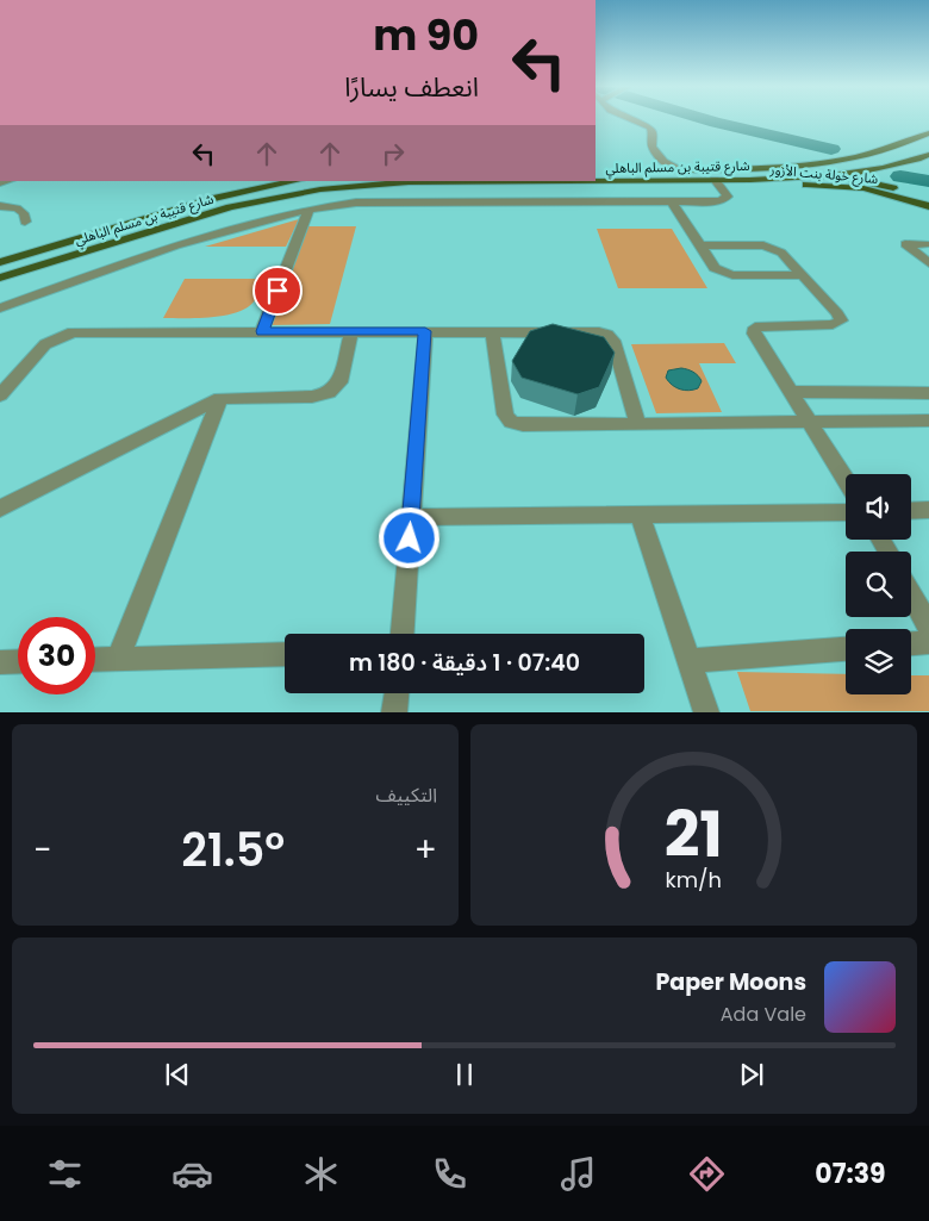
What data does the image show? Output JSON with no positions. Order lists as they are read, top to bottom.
{
  "streets": {
    "main road": ["شارع قتيبة بن مسلم الباهلي", "شارع خولة بنت الأزور"]
  },
  "crossings": [
    ["شارع قتيبة بن مسلم الباهلي", "شارع خولة بنت الأزور"]
  ],
  "page": {
    "turn": ["90 m", "انعطف يسارًا"],
    "limit": "30",
    "trip": "07:40 · 1 دقيقة · 180 m",
    "tile": "التكييف",
    "heat": ["−", "21.5°", "+"],
    "song": ["Paper Moons", "Ada Vale"],
    "tabs": "07:39",
    "gauge": ["21", "km/h"]
  }
}
